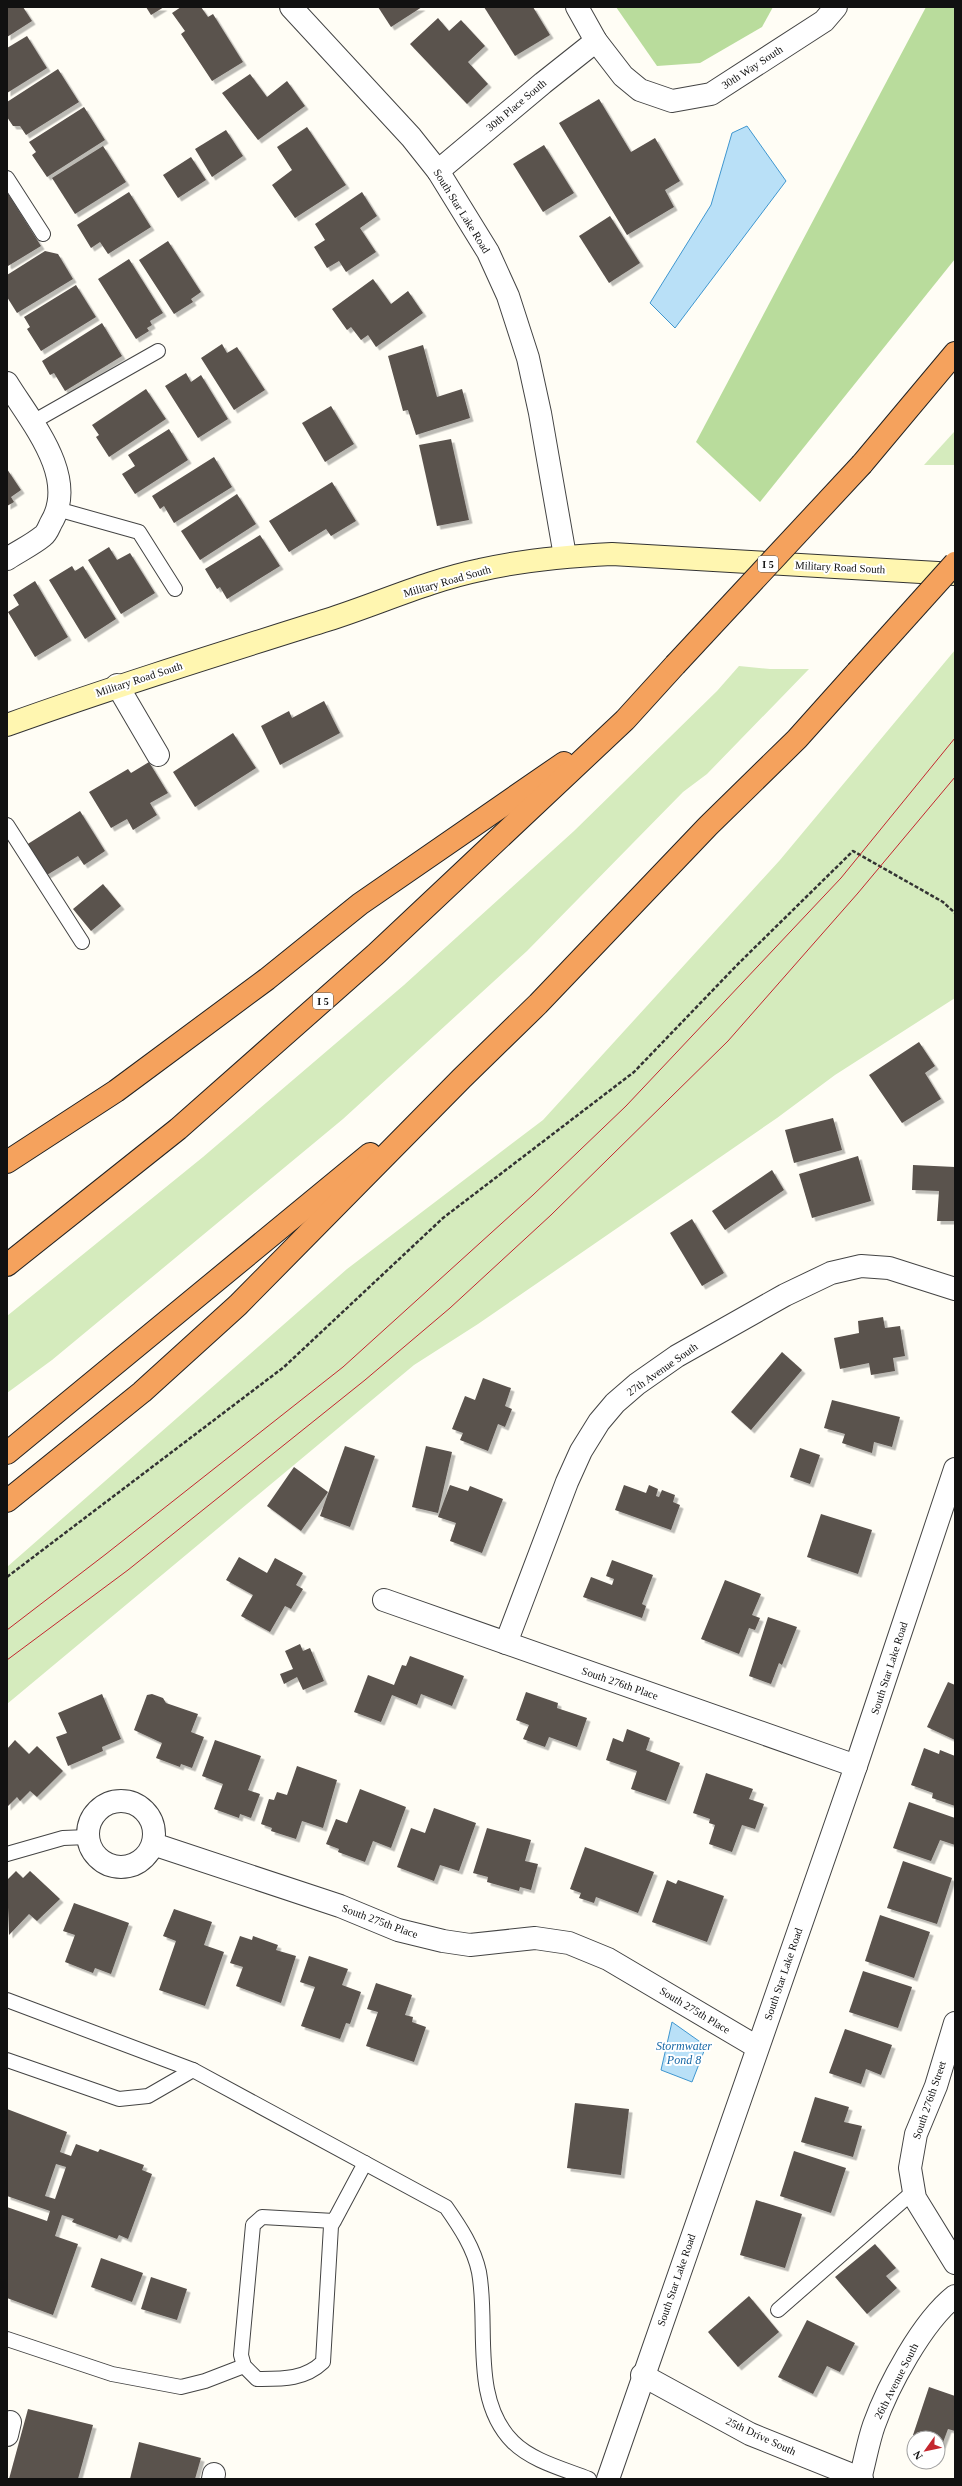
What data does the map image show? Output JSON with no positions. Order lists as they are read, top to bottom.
{
  "streets": {
    "highway": ["I 5"],
    "main road": ["Military Road South"],
    "street": [
      "30th Way South",
      "30th Place South",
      "South Star Lake Road",
      "27th Avenue South",
      "South 276th Place",
      "South 275th Place",
      "South 276th Street",
      "26th Avenue South",
      "25th Drive South"
    ]
  },
  "crossings": [
    ["30th Way South", "30th Place South"],
    ["30th Place South", "South Star Lake Road"],
    ["South Star Lake Road", "Military Road South"],
    ["South Star Lake Road", "South 276th Place"],
    ["South Star Lake Road", "South 275th Place"],
    ["South Star Lake Road", "25th Drive South"],
    ["27th Avenue South", "South 276th Place"],
    ["26th Avenue South", "25th Drive South"]
  ],
  "water": ["Stormwater Pond 8"],
  "north": "bottom left"
}
